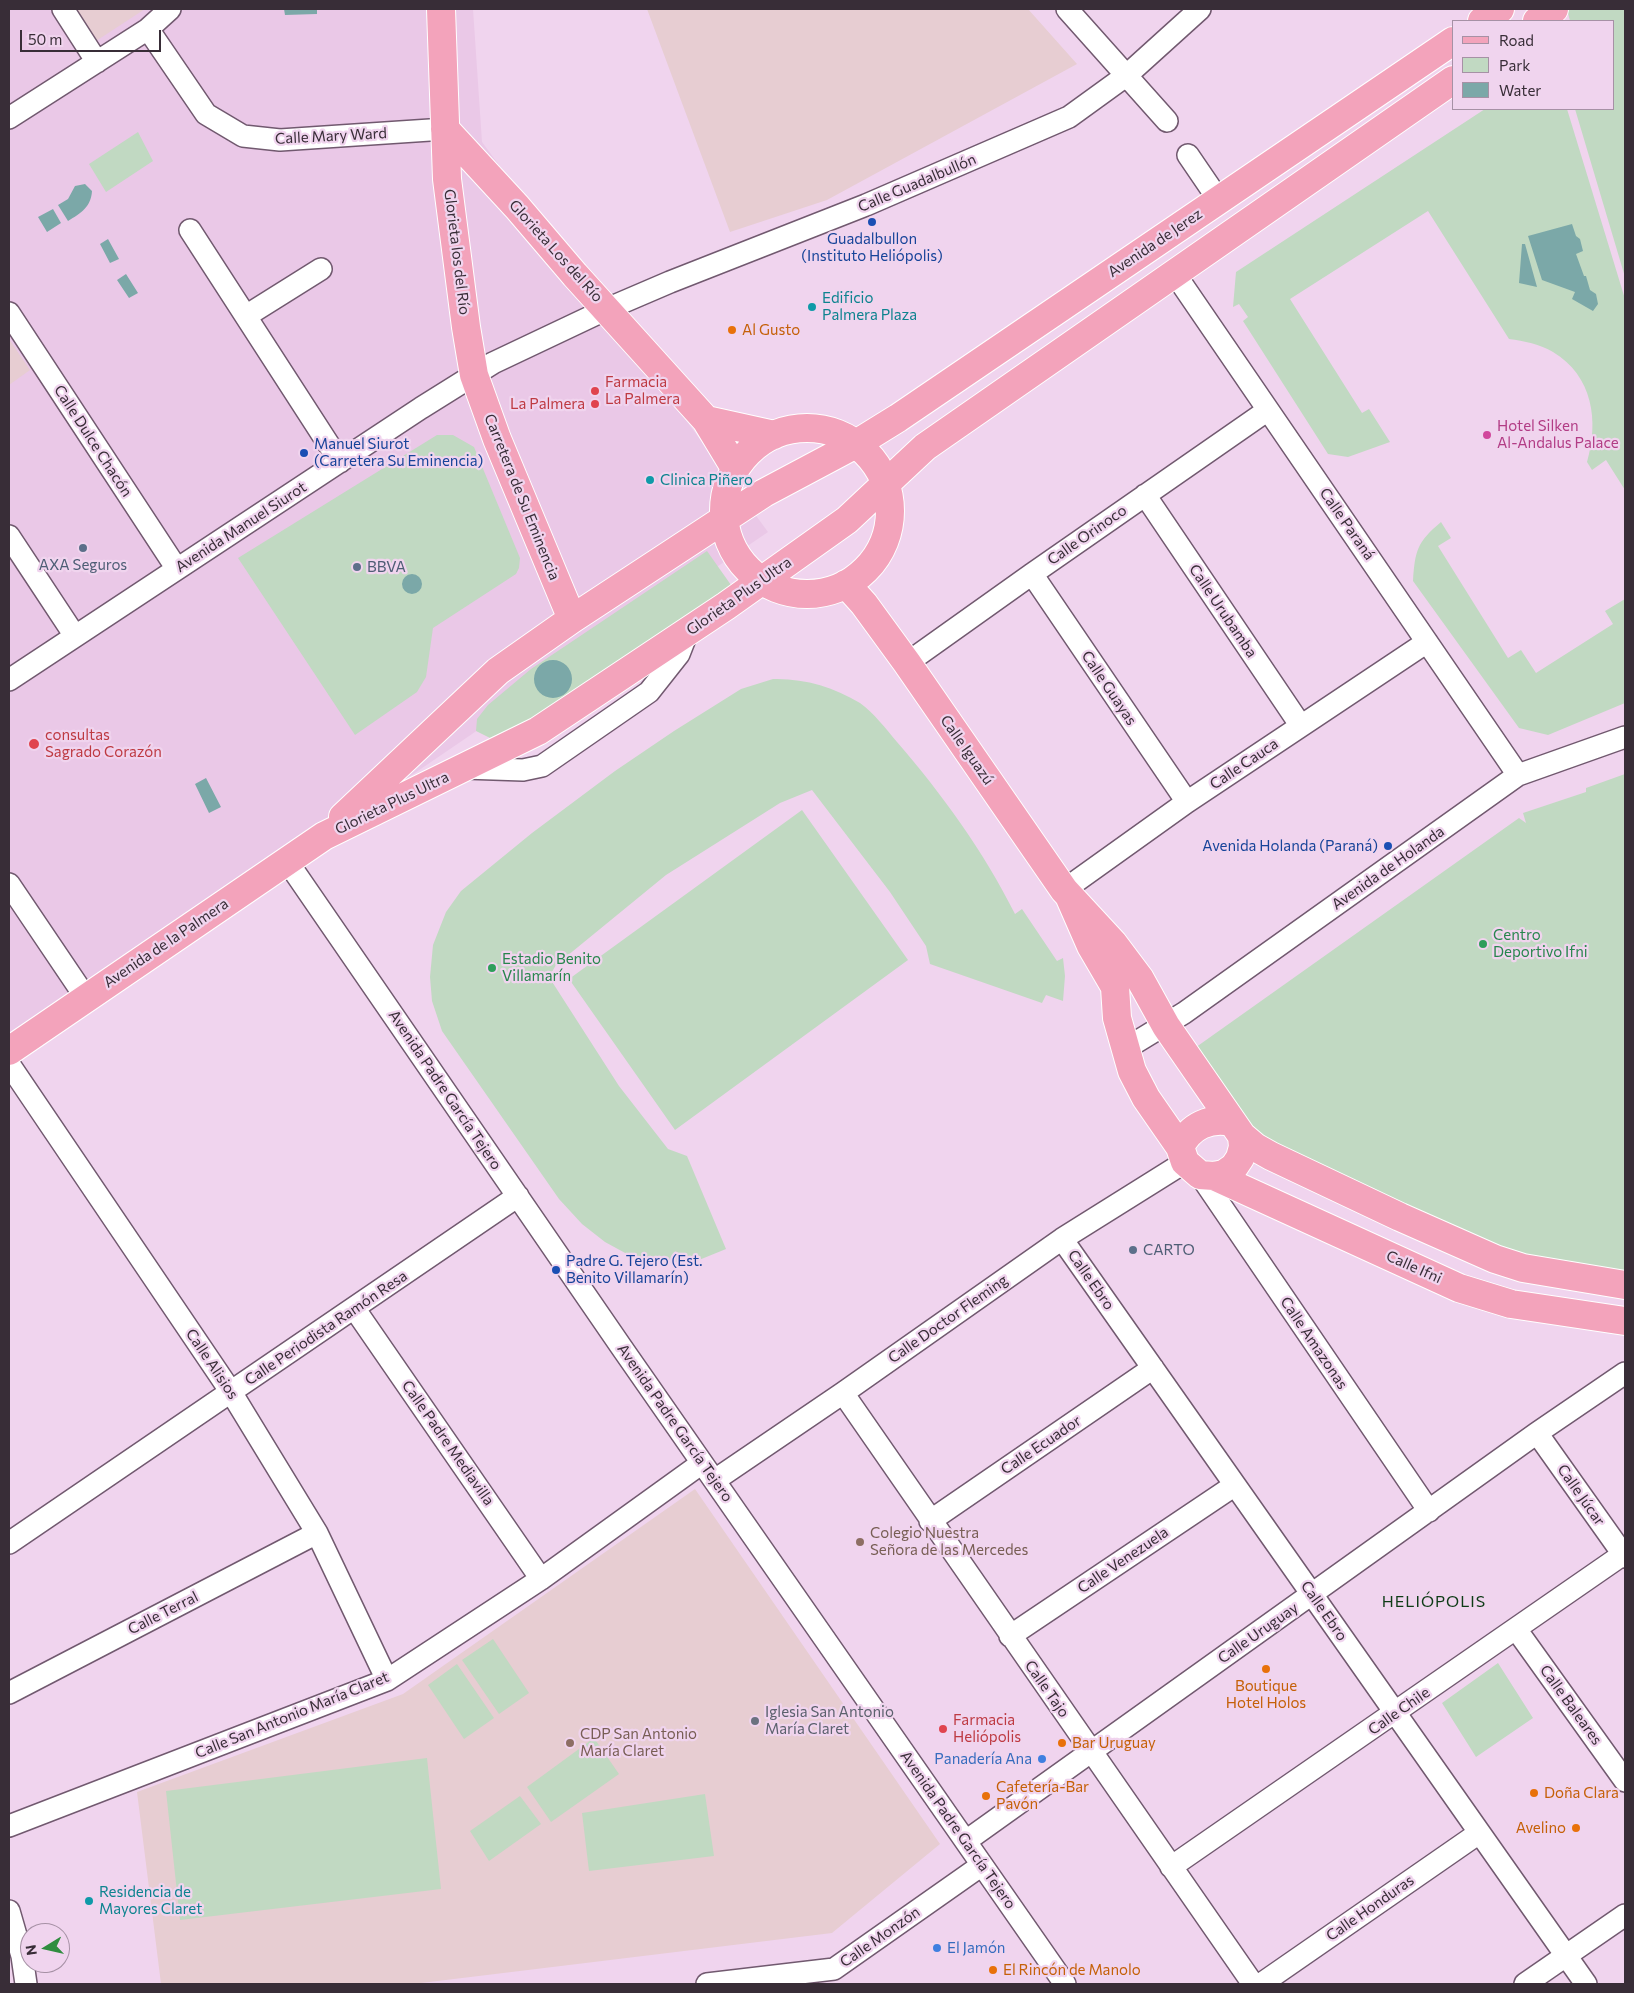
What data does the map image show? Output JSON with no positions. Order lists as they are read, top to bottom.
{
  "streets": {
    "main road": [
      "Avenida de Jerez",
      "Glorieta Los del Río",
      "Glorieta los del Río",
      "Carretera de Su Eminencia",
      "Glorieta Plus Ultra",
      "Calle Iguazú",
      "Avenida de la Palmera",
      "Calle Ifni"
    ],
    "street": [
      "Calle Mary Ward",
      "Calle Guadalbullón",
      "Calle Dulce Chacón",
      "Calle Paraná",
      "Avenida Manuel Siurot",
      "Calle Orinoco",
      "Calle Urubamba",
      "Calle Guayas",
      "Calle Cauca",
      "Avenida de Holanda",
      "Avenida Padre García Tejero",
      "Calle Ebro",
      "Calle Doctor Fleming",
      "Calle Periodista Ramón Resa",
      "Calle Amazonas",
      "Calle Alisios",
      "Calle Padre Mediavilla",
      "Calle Ecuador",
      "Calle Júcar",
      "Calle Venezuela",
      "Calle Terral",
      "Calle Uruguay",
      "Calle Tajo",
      "Calle Baleares",
      "Calle Chile",
      "Calle San Antonio María Claret",
      "Calle Honduras",
      "Calle Monzón"
    ]
  },
  "crossings": [
    ["Calle Mary Ward", "Glorieta Los del Río"],
    ["Calle Mary Ward", "Glorieta los del Río"],
    ["Calle Guadalbullón", "Glorieta Los del Río"],
    ["Avenida de Jerez", "Glorieta Plus Ultra"],
    ["Glorieta Los del Río", "Glorieta los del Río"],
    ["Glorieta Los del Río", "Carretera de Su Eminencia"],
    ["Glorieta Los del Río", "Avenida Manuel Siurot"],
    ["Glorieta los del Río", "Carretera de Su Eminencia"],
    ["Glorieta los del Río", "Avenida Manuel Siurot"],
    ["Calle Dulce Chacón", "Avenida Manuel Siurot"],
    ["Carretera de Su Eminencia", "Avenida Manuel Siurot"],
    ["Carretera de Su Eminencia", "Glorieta Plus Ultra"],
    ["Calle Paraná", "Calle Orinoco"],
    ["Calle Paraná", "Calle Cauca"],
    ["Calle Paraná", "Avenida de Holanda"],
    ["Calle Orinoco", "Calle Urubamba"],
    ["Calle Orinoco", "Calle Guayas"],
    ["Calle Orinoco", "Calle Iguazú"],
    ["Glorieta Plus Ultra", "Avenida de la Palmera"],
    ["Calle Urubamba", "Calle Cauca"],
    ["Calle Guayas", "Calle Cauca"],
    ["Calle Iguazú", "Calle Cauca"],
    ["Calle Iguazú", "Avenida de Holanda"],
    ["Calle Iguazú", "Calle Ifni"],
    ["Calle Iguazú", "Calle Doctor Fleming"],
    ["Calle Iguazú", "Calle Amazonas"],
    ["Avenida de la Palmera", "Avenida Padre García Tejero"],
    ["Avenida Padre García Tejero", "Calle Doctor Fleming"],
    ["Avenida Padre García Tejero", "Calle Periodista Ramón Resa"],
    ["Avenida Padre García Tejero", "Calle Uruguay"],
    ["Avenida Padre García Tejero", "Calle San Antonio María Claret"],
    ["Avenida Padre García Tejero", "Calle Monzón"],
    ["Calle Ifni", "Calle Doctor Fleming"],
    ["Calle Ifni", "Calle Amazonas"],
    ["Calle Ebro", "Calle Doctor Fleming"],
    ["Calle Ebro", "Calle Ecuador"],
    ["Calle Ebro", "Calle Venezuela"],
    ["Calle Ebro", "Calle Uruguay"],
    ["Calle Ebro", "Calle Chile"],
    ["Calle Ebro", "Calle Honduras"],
    ["Calle Doctor Fleming", "Calle Amazonas"],
    ["Calle Doctor Fleming", "Calle Tajo"],
    ["Calle Periodista Ramón Resa", "Calle Alisios"],
    ["Calle Periodista Ramón Resa", "Calle Padre Mediavilla"],
    ["Calle Amazonas", "Calle Uruguay"],
    ["Calle Alisios", "Calle Terral"],
    ["Calle Alisios", "Calle San Antonio María Claret"],
    ["Calle Padre Mediavilla", "Calle San Antonio María Claret"],
    ["Calle Ecuador", "Calle Tajo"],
    ["Calle Júcar", "Calle Uruguay"],
    ["Calle Júcar", "Calle Chile"],
    ["Calle Venezuela", "Calle Tajo"],
    ["Calle Uruguay", "Calle Tajo"],
    ["Calle Tajo", "Calle Chile"],
    ["Calle Baleares", "Calle Chile"]
  ],
  "districts": ["HELIÓPOLIS"],
  "places": [
    "Guadalbullon (Instituto Heliópolis)",
    "Edificio Palmera Plaza",
    "Al Gusto",
    "Farmacia La Palmera",
    "La Palmera",
    "Hotel Silken Al-Andalus Palace",
    "Manuel Siurot (Carretera Su Eminencia)",
    "Clinica Piñero",
    "AXA Seguros",
    "BBVA",
    "consultas Sagrado Corazón",
    "Avenida Holanda (Paraná)",
    "Centro Deportivo Ifni",
    "Estadio Benito Villamarín",
    "CARTO",
    "Padre G. Tejero (Est. Benito Villamarín)",
    "Colegio Nuestra Señora de las Mercedes",
    "Boutique Hotel Holos",
    "Iglesia San Antonio María Claret",
    "Farmacia Heliópolis",
    "CDP San Antonio María Claret",
    "Bar Uruguay",
    "Panadería Ana",
    "Doña Clara",
    "Cafetería-Bar Pavón",
    "Avelino",
    "Residencia de Mayores Claret",
    "El Jamón",
    "El Rincón de Manolo"
  ],
  "legend": ["Road", "Park", "Water"],
  "scale_bar": "50 m",
  "north": "left"
}
